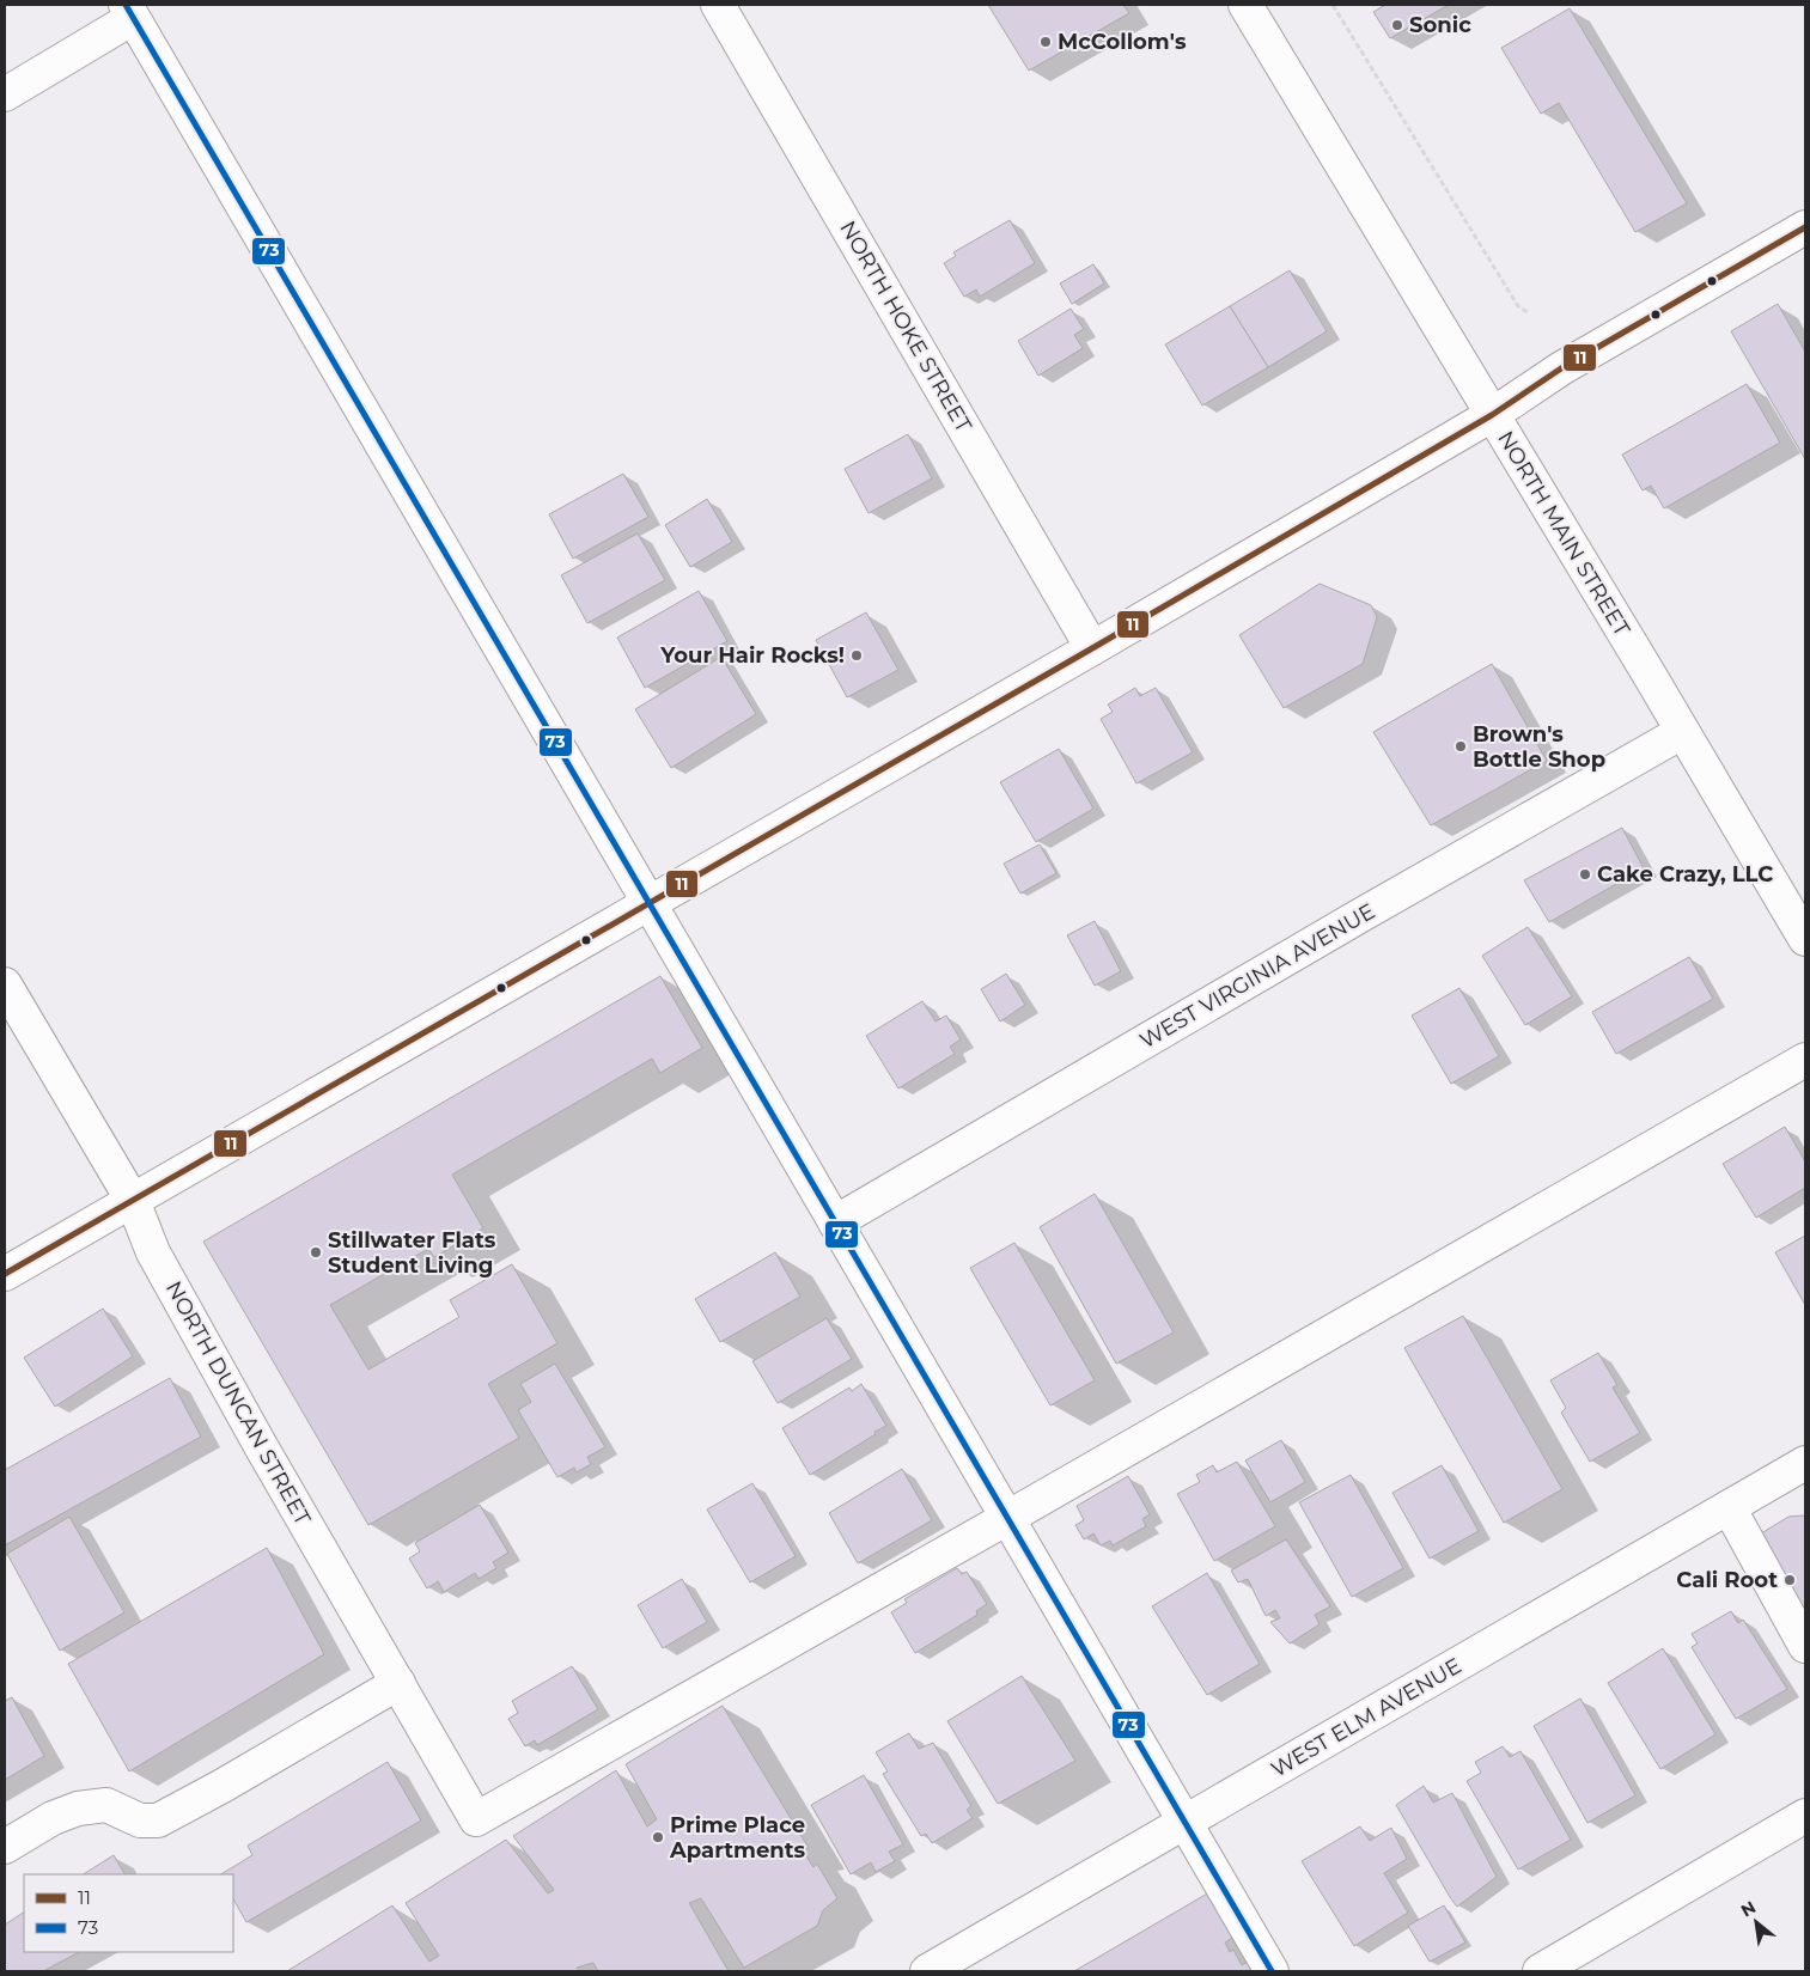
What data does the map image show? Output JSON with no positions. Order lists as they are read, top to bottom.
{
  "streets": {
    "street": [
      "NORTH HOKE STREET",
      "NORTH MAIN STREET",
      "WEST VIRGINIA AVENUE",
      "NORTH DUNCAN STREET",
      "WEST ELM AVENUE"
    ]
  },
  "crossings": [
    ["NORTH MAIN STREET", "WEST VIRGINIA AVENUE"]
  ],
  "places": [
    "Sonic",
    "McCollom's",
    "Your Hair Rocks!",
    "Brown's Bottle Shop",
    "Cake Crazy, LLC",
    "Stillwater Flats Student Living",
    "Cali Root",
    "Prime Place Apartments"
  ],
  "lines": ["transit line 73", "transit line 11"],
  "legend": ["11", "73"],
  "north": "top left"
}
